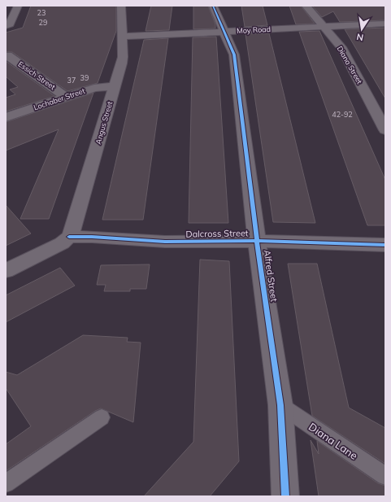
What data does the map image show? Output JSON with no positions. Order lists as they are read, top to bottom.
{
  "streets": {
    "street": [
      "Moy Road",
      "Diana Street",
      "Essich Street",
      "Lochaber Street",
      "Angus Street",
      "Dalcross Street",
      "Alfred Street"
    ],
    "lane": ["Diana Lane"]
  },
  "crossings": [
    ["Moy Road", "Diana Street"],
    ["Moy Road", "Angus Street"],
    ["Moy Road", "Alfred Street"],
    ["Essich Street", "Lochaber Street"],
    ["Lochaber Street", "Angus Street"],
    ["Angus Street", "Dalcross Street"],
    ["Dalcross Street", "Alfred Street"],
    ["Alfred Street", "Diana Lane"]
  ],
  "house_numbers": [
    "23",
    "29",
    "39",
    "37",
    "42-92"
  ],
  "north": "bottom"
}
